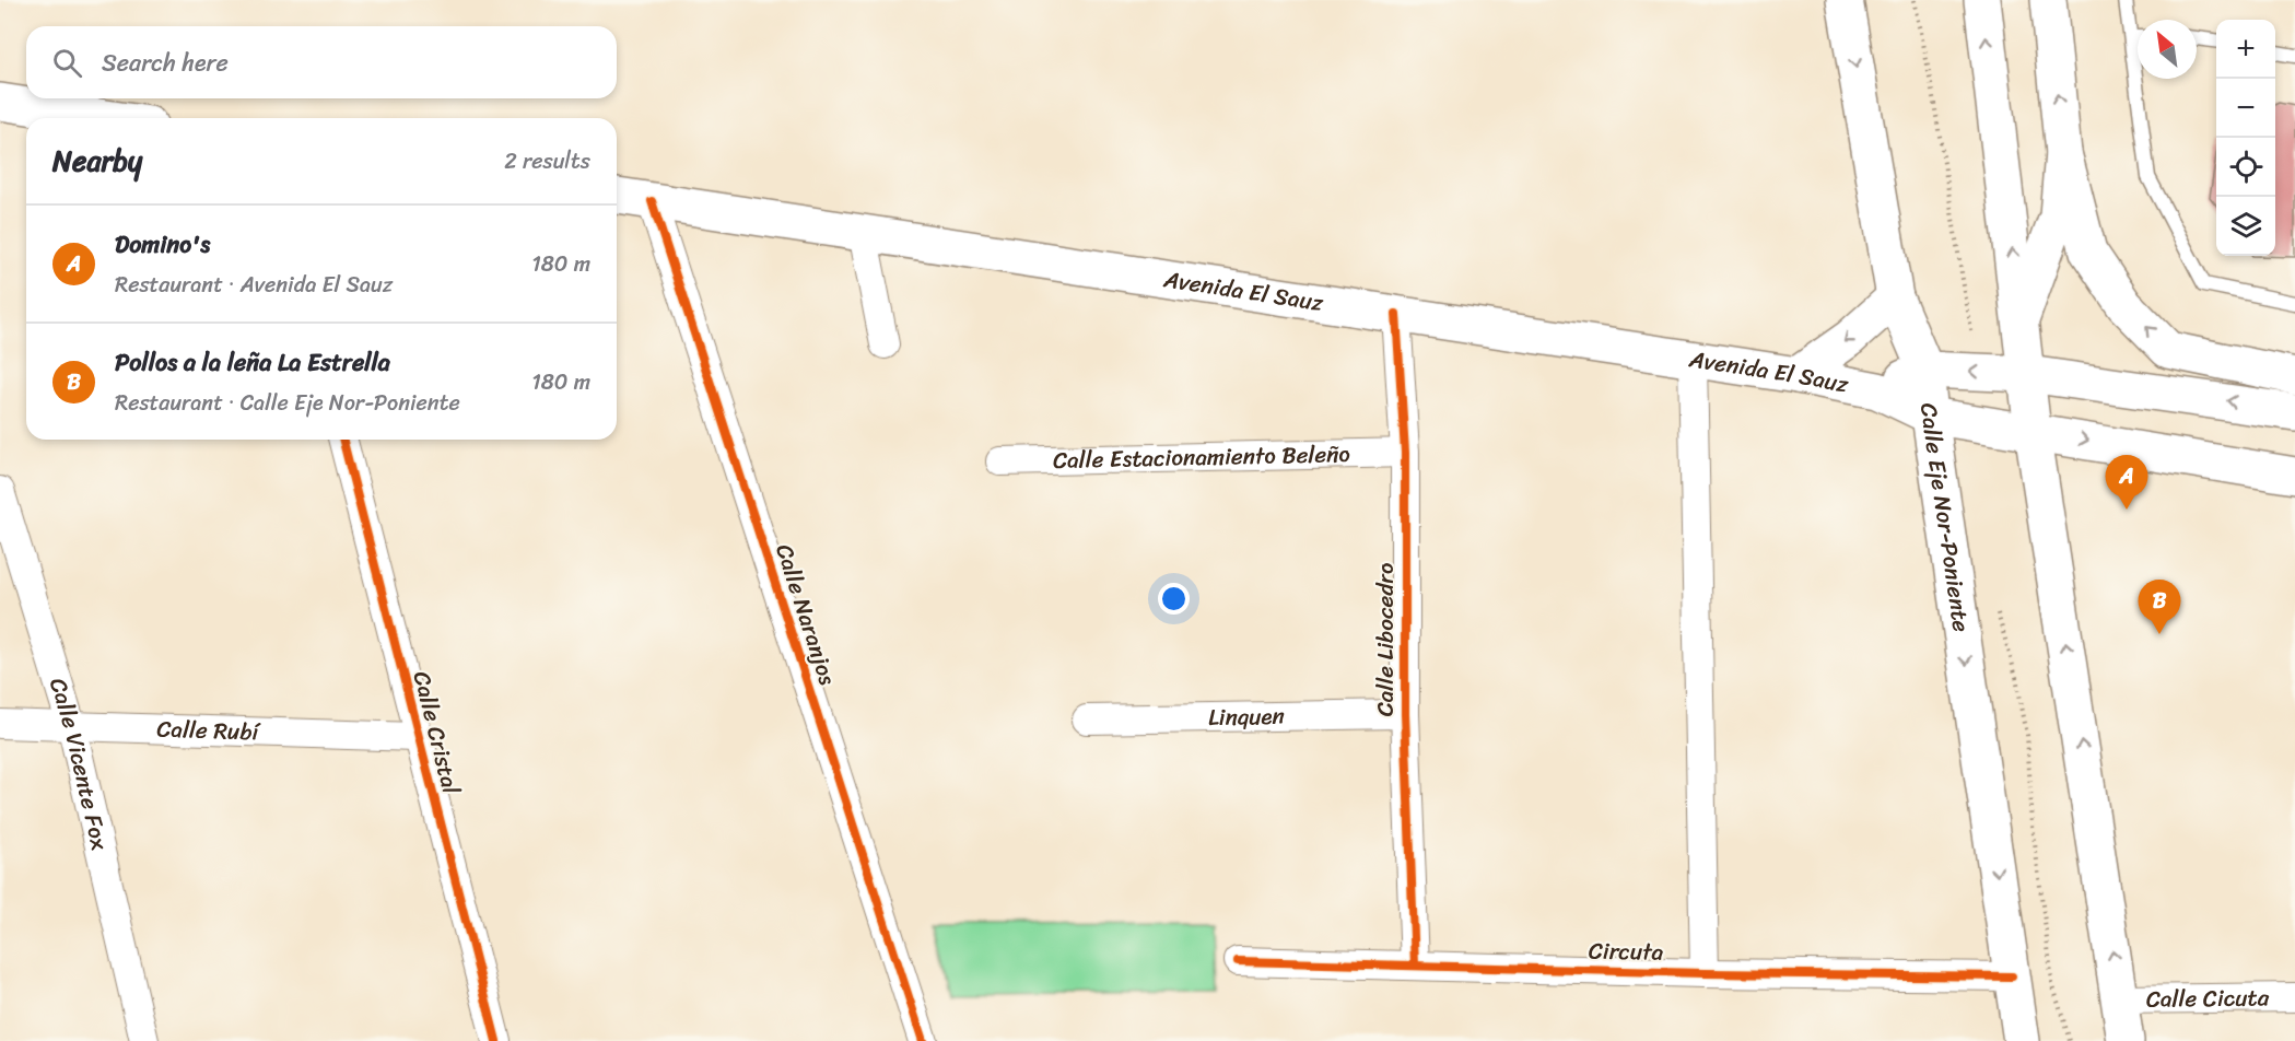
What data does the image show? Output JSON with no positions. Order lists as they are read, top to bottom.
{
  "streets": {
    "main road": ["Avenida El Sauz", "Calle Eje Nor-Poniente"],
    "street": [
      "Calle Estacionamiento Beleño",
      "Calle Naranjos",
      "Calle Libocedro",
      "Linquen",
      "Calle Rubí",
      "Calle Cristal",
      "Calle Vicente Fox",
      "Circuta",
      "Calle Cicuta"
    ]
  },
  "crossings": [
    ["Avenida El Sauz", "Calle Eje Nor-Poniente"],
    ["Avenida El Sauz", "Calle Naranjos"],
    ["Avenida El Sauz", "Calle Libocedro"],
    ["Calle Estacionamiento Beleño", "Calle Libocedro"],
    ["Calle Eje Nor-Poniente", "Circuta"],
    ["Calle Libocedro", "Linquen"],
    ["Calle Libocedro", "Circuta"],
    ["Calle Rubí", "Calle Cristal"],
    ["Calle Rubí", "Calle Vicente Fox"]
  ],
  "north": "top left",
  "page": {
    "map_buttons": ["+", "−"],
    "search": "Search here",
    "heading": ["Nearby", "2 results"],
    "list": [
      {
        "mark": "A",
        "name": "Domino's",
        "note": "Restaurant · Avenida El Sauz",
        "value": "180 m"
      },
      {
        "mark": "B",
        "name": "Pollos a la leña La Estrella",
        "note": "Restaurant · Calle Eje Nor-Poniente",
        "value": "180 m"
      }
    ],
    "pins": ["A", "B"]
  }
}
